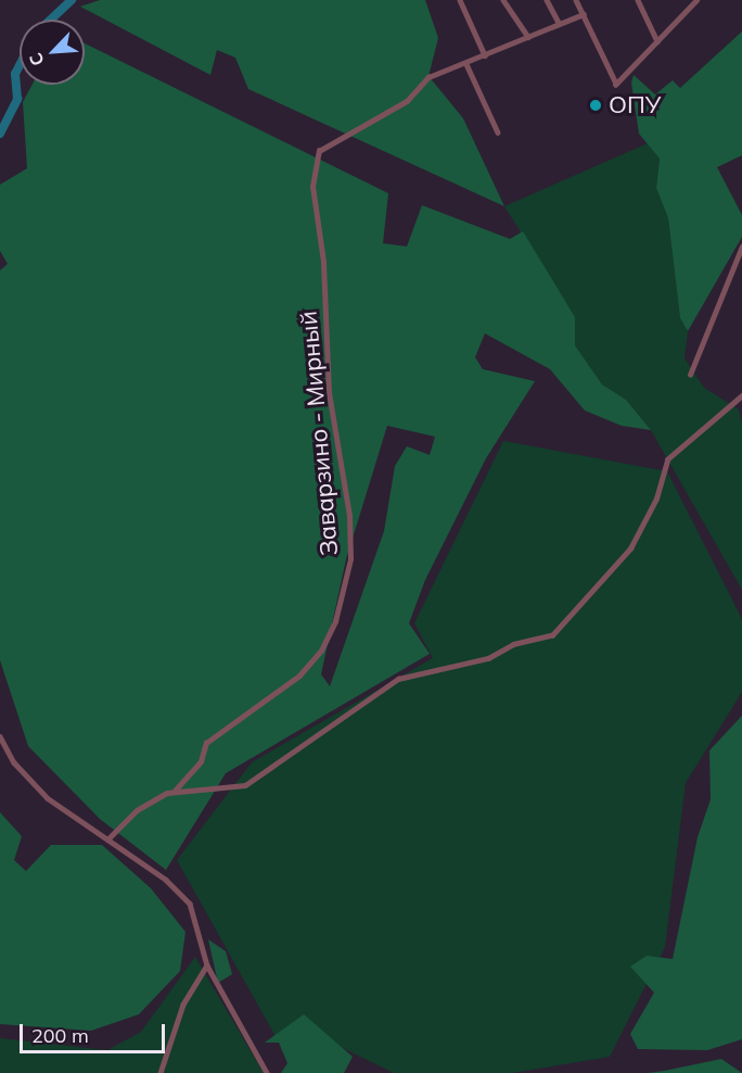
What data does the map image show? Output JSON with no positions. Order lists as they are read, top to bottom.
{
  "streets": {
    "street": ["Заварзино - Мирный"]
  },
  "places": ["ОПУ"],
  "scale_bar": "200 m",
  "north": "bottom left"
}
